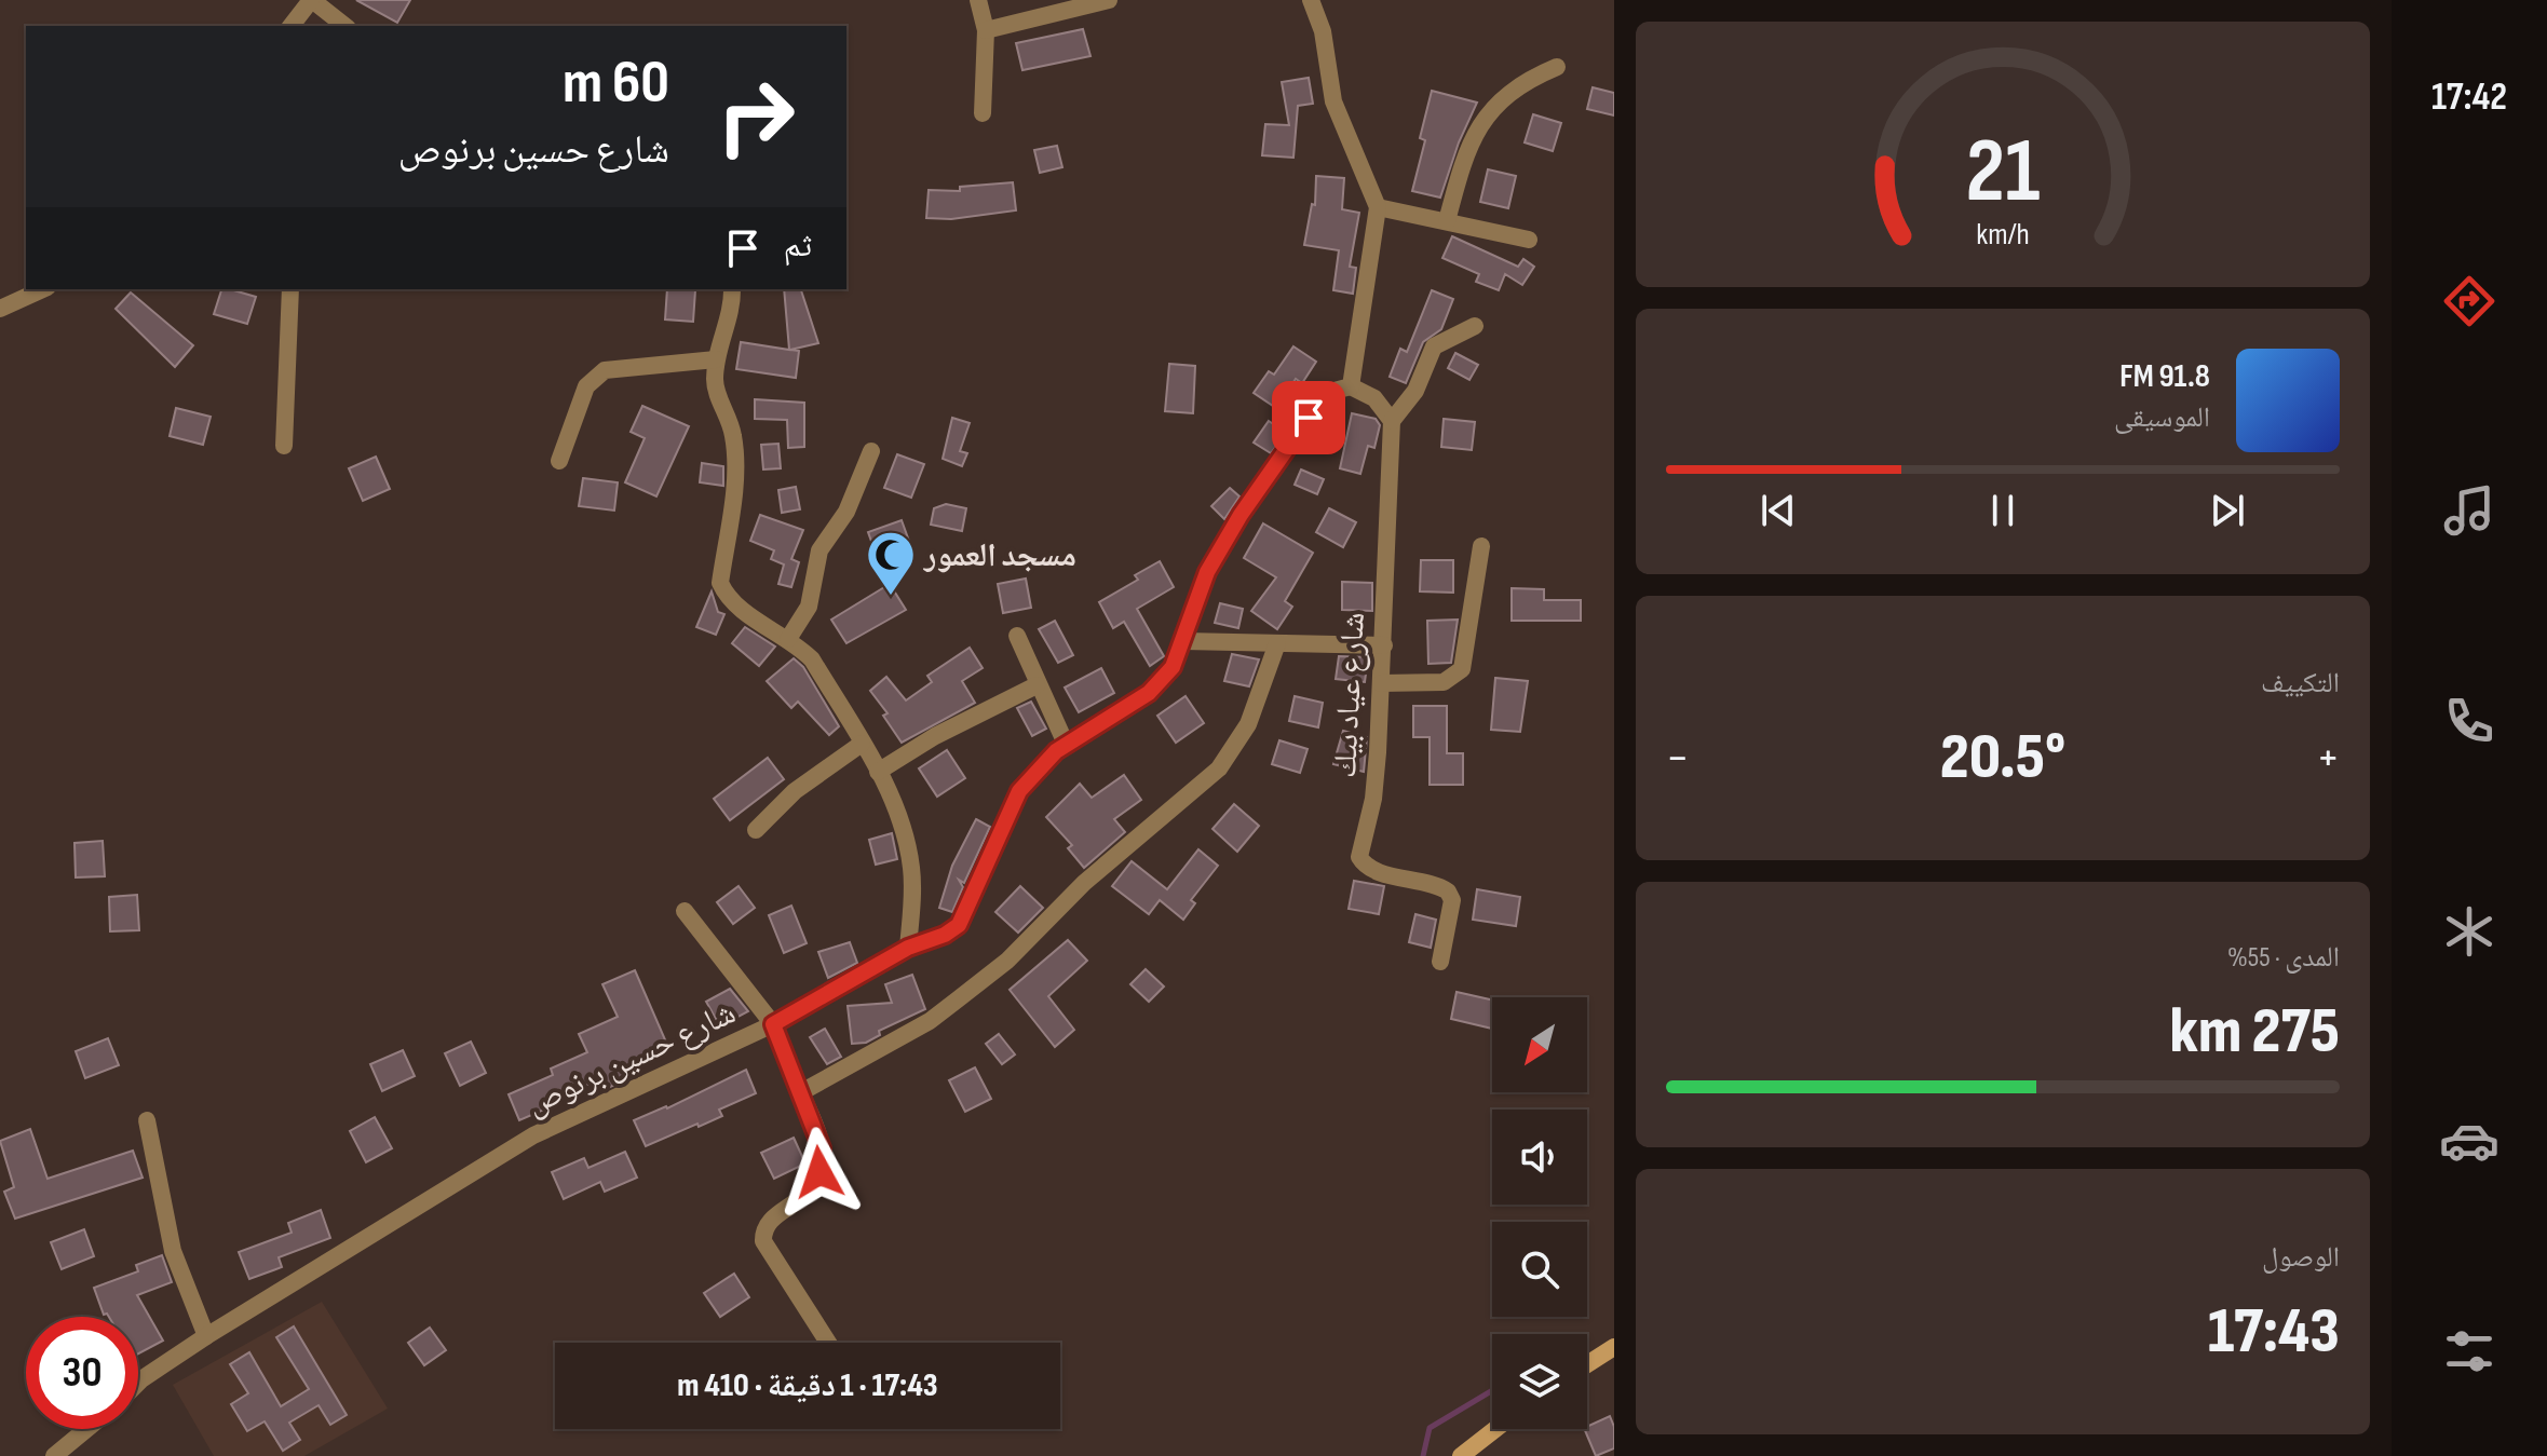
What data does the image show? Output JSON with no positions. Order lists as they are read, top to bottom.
{
  "streets": {
    "street": ["شارع عياد بيك", "شارع حسين برنوص"]
  },
  "places": {
    "mosque": ["مسجد العمور"]
  },
  "north": "bottom left",
  "page": {
    "tabs": "17:42",
    "turn": ["60 m", "شارع حسين برنوص"],
    "then": "ثم",
    "song": ["91.8 FM", "الموسيقى"],
    "tile": [
      "التكييف",
      ["المدى · 55%", "275 km"],
      ["الوصول", "17:43"]
    ],
    "heat": ["−", "20.5°", "+"],
    "limit": "30",
    "trip": "17:43 · 1 دقيقة · 410 m",
    "gauge": ["21", "km/h"]
  }
}
